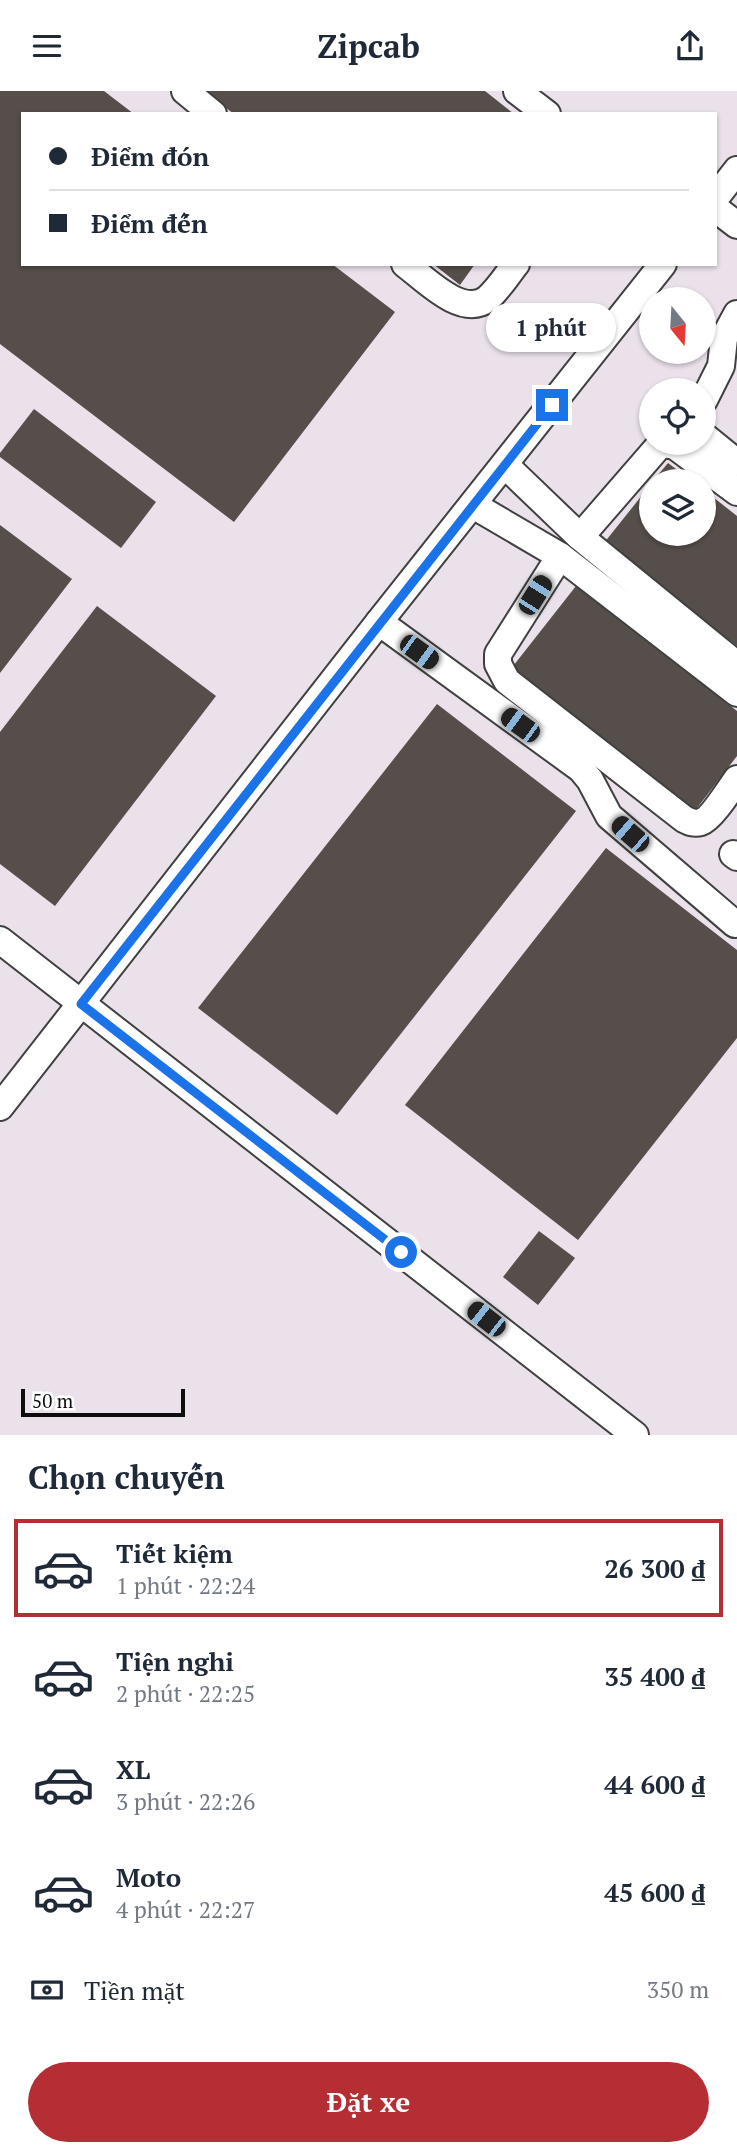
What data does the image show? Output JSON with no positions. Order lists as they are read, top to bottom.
{
  "scale_bar": "50 m",
  "north": "bottom",
  "page": {
    "header": "Zipcab",
    "banner": ["Điểm đón", "Điểm đến"],
    "bubble": "1 phút",
    "scale": "50 m",
    "heading": "Chọn chuyến",
    "list": [
      {
        "name": "Tiết kiệm",
        "note": "1 phút · 22:24",
        "value": "26 300 ₫"
      },
      {
        "name": "Tiện nghi",
        "note": "2 phút · 22:25",
        "value": "35 400 ₫"
      },
      {
        "name": "XL",
        "note": "3 phút · 22:26",
        "value": "44 600 ₫"
      },
      {
        "name": "Moto",
        "note": "4 phút · 22:27",
        "value": "45 600 ₫"
      }
    ],
    "pay": ["Tiền mặt", "350 m"],
    "buttons": "Đặt xe"
  }
}
